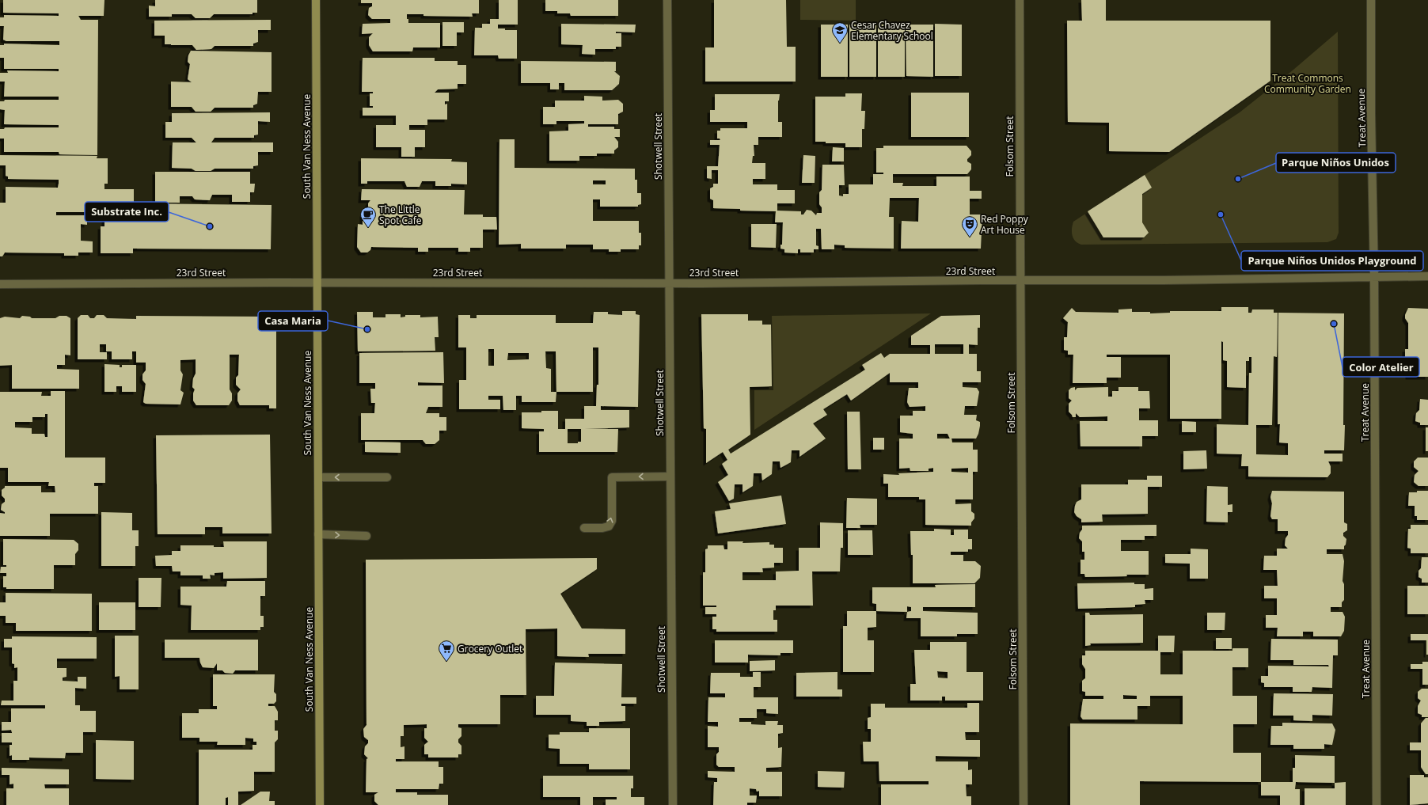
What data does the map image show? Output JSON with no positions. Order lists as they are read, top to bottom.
{
  "streets": {
    "main road": ["South Van Ness Avenue"],
    "street": [
      "Treat Avenue",
      "Shotwell Street",
      "Folsom Street",
      "23rd Street"
    ]
  },
  "crossings": [
    ["Treat Avenue", "23rd Street"],
    ["South Van Ness Avenue", "23rd Street"],
    ["Shotwell Street", "23rd Street"],
    ["Folsom Street", "23rd Street"]
  ],
  "parks": ["Treat Commons Community Garden"],
  "places": {
    "school or university": ["Cesar Chavez Elementary School"],
    "other": [
      "Parque Niños Unidos",
      "Parque Niños Unidos Playground",
      "Substrate Inc.",
      "Color Atelier",
      "Casa Maria"
    ],
    "cafe": ["The Little Spot Cafe"],
    "theatre": ["Red Poppy Art House"],
    "supermarket": ["Grocery Outlet"]
  }
}
